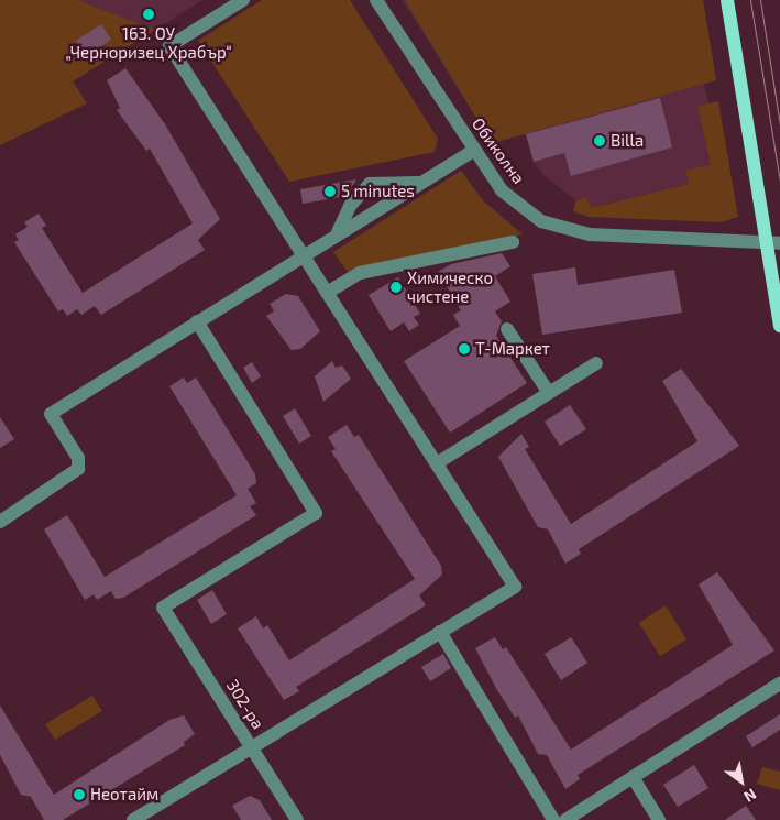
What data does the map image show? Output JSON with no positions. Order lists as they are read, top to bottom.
{
  "streets": {
    "street": ["Обиколна", "302-ра"]
  },
  "places": [
    "163. ОУ „Черноризец Храбър“",
    "Billa",
    "5 minutes",
    "Химическо чистене",
    "Т-Маркет",
    "Неотайм"
  ],
  "north": "bottom right"
}
